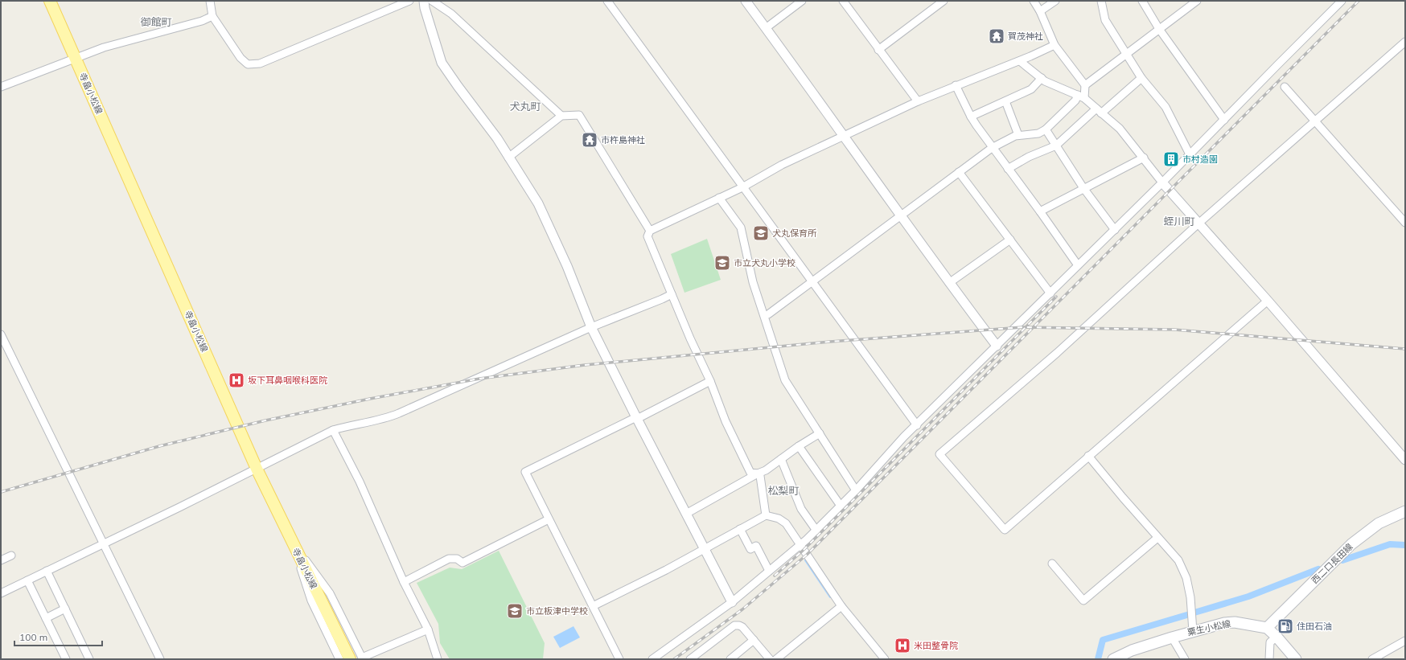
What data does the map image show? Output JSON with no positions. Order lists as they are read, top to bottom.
{
  "streets": {
    "main road": ["寺畠小松線", "西二口長田線", "粟生小松線"]
  },
  "crossings": [
    ["西二口長田線", "粟生小松線"]
  ],
  "districts": [
    "御館町",
    "犬丸町",
    "蛭川町",
    "松梨町"
  ],
  "places": {
    "temple": ["賀茂神社", "市杵島神社"],
    "building": ["市村造園"],
    "school or university": ["犬丸保育所", "市立犬丸小学校", "市立板津中学校"],
    "hospital": ["坂下耳鼻咽喉科医院", "米田整骨院"],
    "fuel station": ["住田石油"]
  },
  "scale_bar": "100 m"
}
